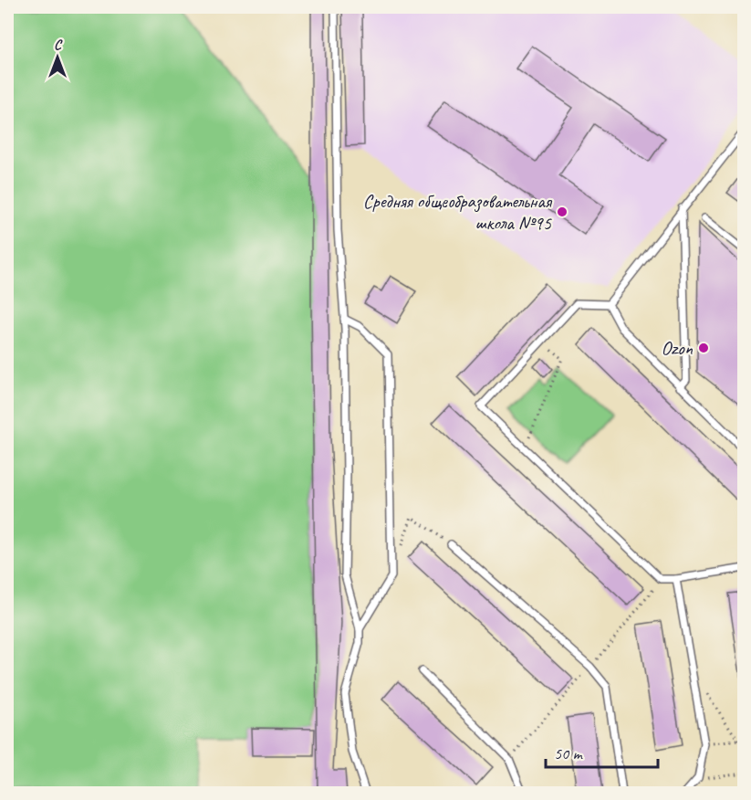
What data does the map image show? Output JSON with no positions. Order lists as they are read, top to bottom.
{
  "places": ["Средняя общеобразовательная школа №95", "Ozon"],
  "scale_bar": "50 m",
  "north": "top"
}
